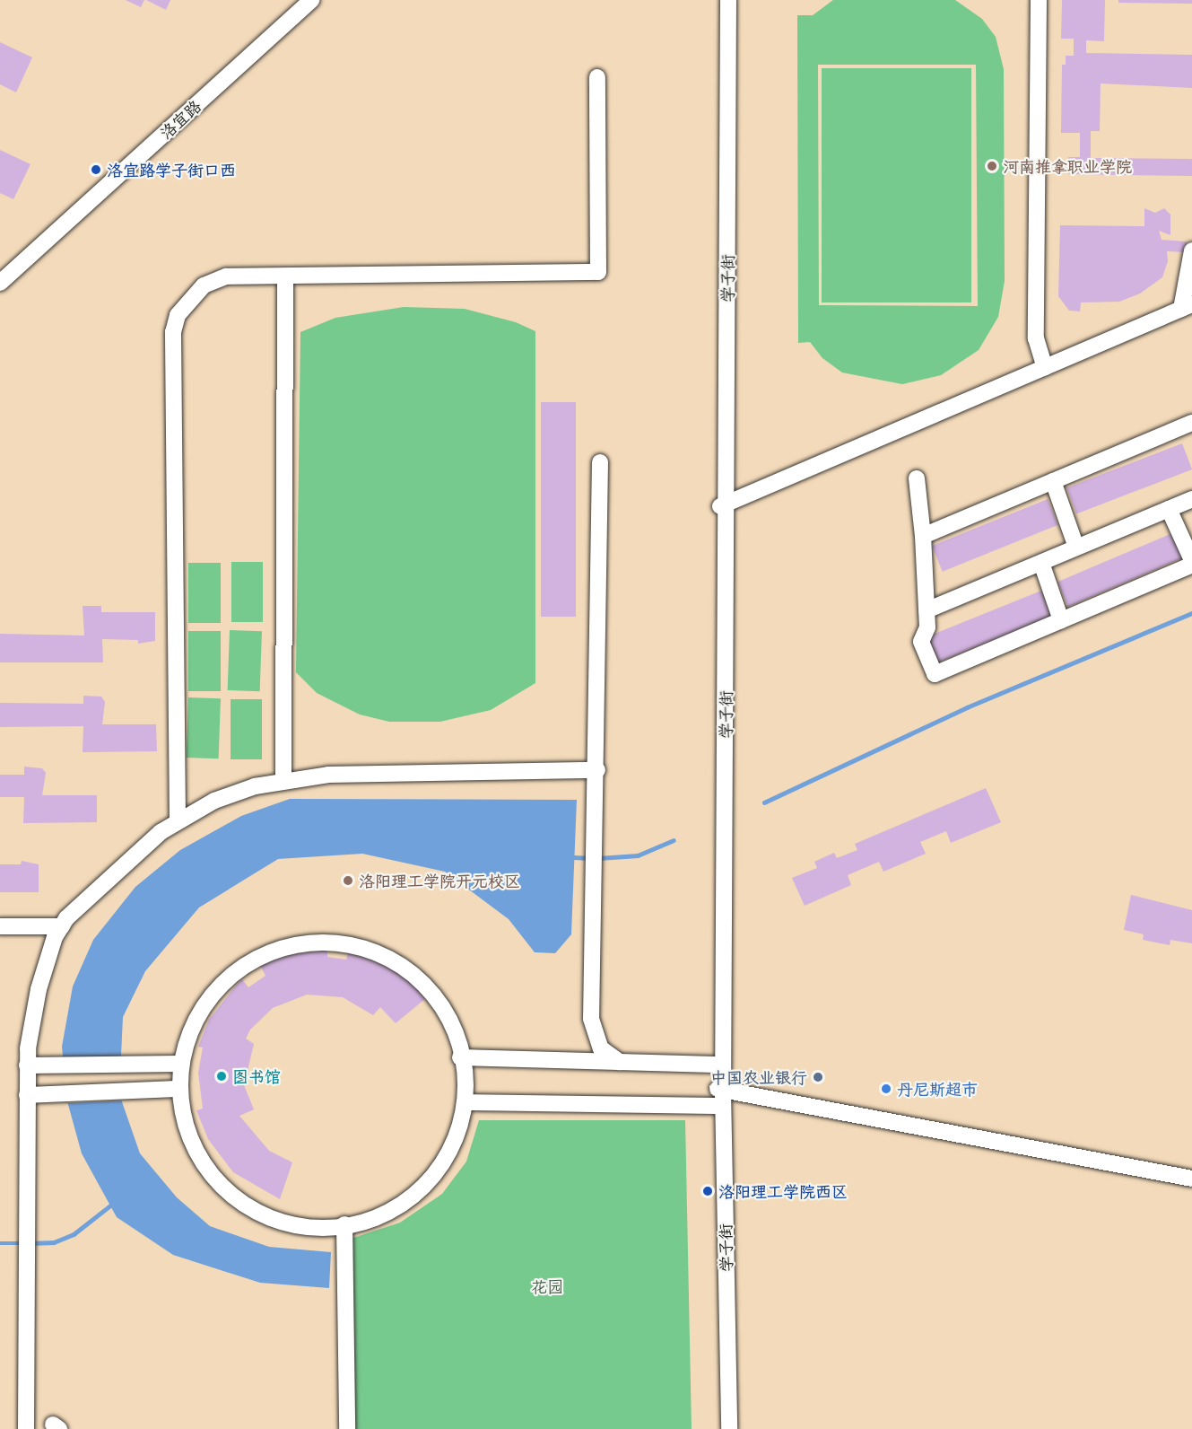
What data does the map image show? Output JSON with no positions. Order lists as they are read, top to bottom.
{
  "streets": {
    "street": ["洛宜路", "学子街"]
  },
  "parks": ["花园"],
  "places": [
    "河南推拿职业学院",
    "洛宜路学子街口西",
    "洛阳理工学院开元校区",
    "图书馆",
    "中国农业银行",
    "丹尼斯超市",
    "洛阳理工学院西区"
  ]
}
